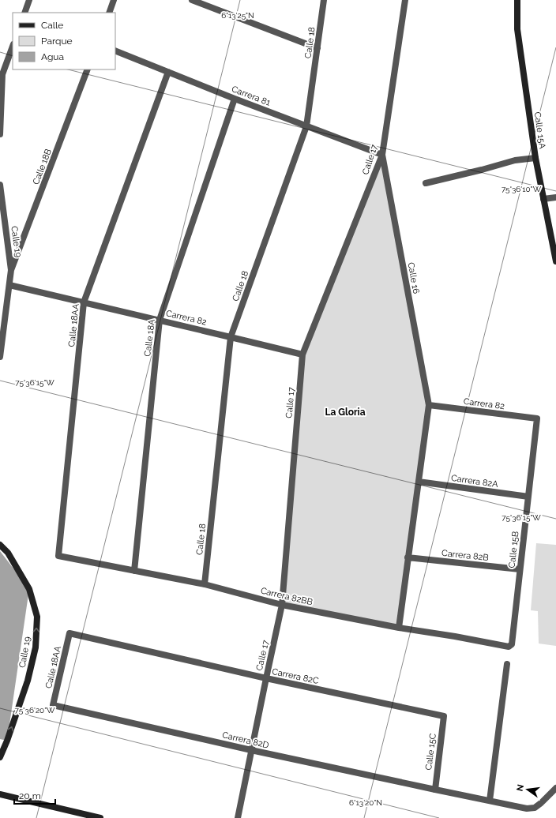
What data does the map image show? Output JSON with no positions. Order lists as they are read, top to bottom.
{
  "streets": {
    "street": [
      "Calle 18",
      "Carrera 81",
      "Calle 15A",
      "Calle 17",
      "Calle 18B",
      "Calle 19",
      "Calle 16",
      "Carrera 82",
      "Calle 18AA",
      "Calle 18A",
      "Carrera 82A",
      "Calle 15B",
      "Carrera 82B",
      "Carrera 82BB",
      "Carrera 82C",
      "Carrera 82D",
      "Calle 15C"
    ]
  },
  "crossings": [
    ["Calle 18", "Carrera 81"],
    ["Calle 18", "Carrera 82"],
    ["Calle 18", "Carrera 82BB"],
    ["Carrera 81", "Calle 17"],
    ["Carrera 81", "Calle 16"],
    ["Carrera 81", "Calle 18AA"],
    ["Carrera 81", "Calle 18A"],
    ["Calle 17", "Calle 16"],
    ["Calle 17", "Carrera 82"],
    ["Calle 17", "Carrera 82BB"],
    ["Calle 17", "Carrera 82C"],
    ["Calle 17", "Carrera 82D"],
    ["Calle 18B", "Calle 19"],
    ["Calle 19", "Carrera 82"],
    ["Calle 16", "Carrera 82"],
    ["Calle 16", "Carrera 82A"],
    ["Calle 16", "Carrera 82B"],
    ["Calle 16", "Carrera 82BB"],
    ["Carrera 82", "Calle 18AA"],
    ["Carrera 82", "Calle 18A"],
    ["Carrera 82", "Calle 15B"],
    ["Calle 18AA", "Carrera 82BB"],
    ["Calle 18AA", "Carrera 82C"],
    ["Calle 18AA", "Carrera 82D"],
    ["Calle 18A", "Carrera 82BB"],
    ["Carrera 82A", "Calle 15B"],
    ["Calle 15B", "Carrera 82B"],
    ["Calle 15B", "Carrera 82BB"],
    ["Carrera 82C", "Calle 15C"],
    ["Carrera 82D", "Calle 15C"]
  ],
  "one_way": ["Calle 19"],
  "districts": ["La Gloria"],
  "legend": ["Calle", "Parque", "Agua"],
  "scale_bar": "20 m",
  "north": "left",
  "coordinates": [
    "6°13'25\"N",
    "75°36'10\"W",
    "75°36'15\"W",
    "75°36'20\"W",
    "6°13'20\"N"
  ]
}
